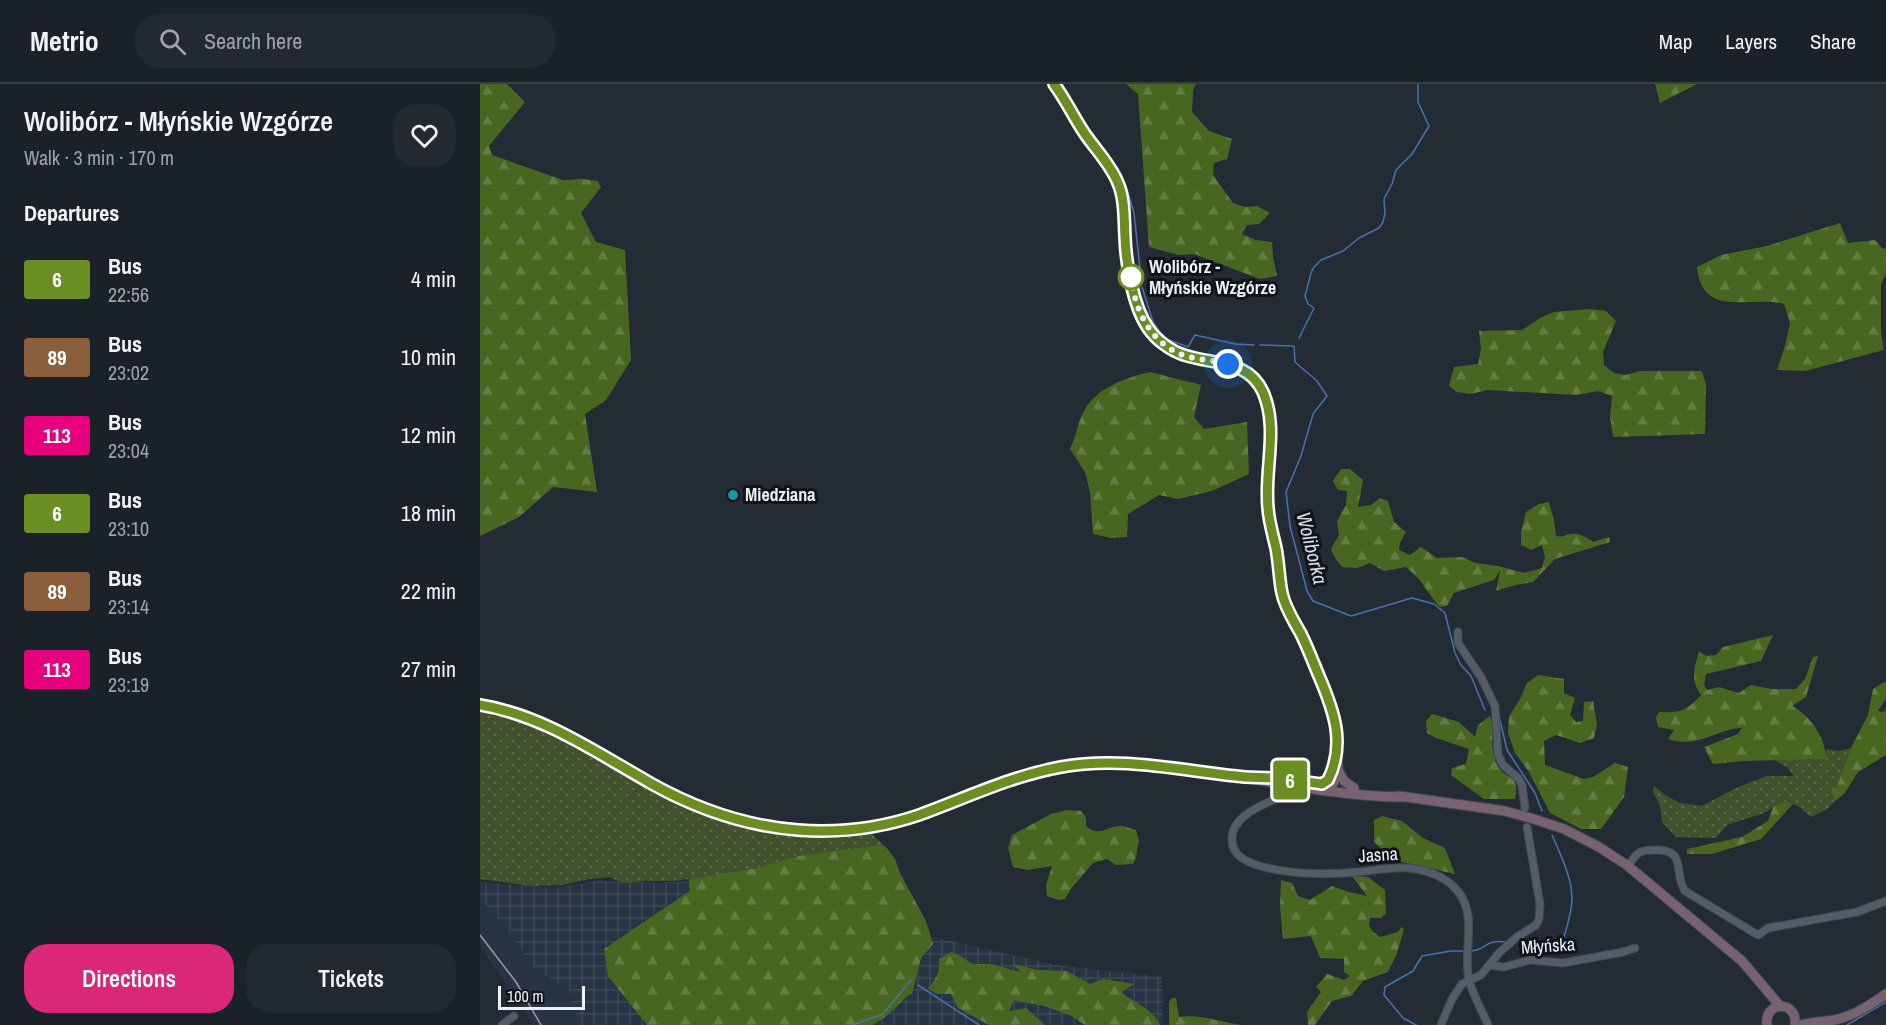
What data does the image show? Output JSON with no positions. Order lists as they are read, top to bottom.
{
  "streets": {
    "street": ["Jasna", "Młyńska"]
  },
  "water": ["Woliborka"],
  "places": ["Wolibórz - Młyńskie Wzgórze", "Miedziana"],
  "lines": ["bus line 6"],
  "scale_bar": "100 m",
  "page": {
    "header": "Metrio",
    "search": "Search here",
    "nav": ["Map", "Layers", "Share"],
    "heading": [
      ["Wolibórz - Młyńskie Wzgórze", "Walk · 3 min · 170 m"],
      "Departures"
    ],
    "on_map": "6",
    "list": [
      {
        "mark": "6",
        "name": "Bus",
        "note": "22:56",
        "value": "4 min"
      },
      {
        "mark": "89",
        "name": "Bus",
        "note": "23:02",
        "value": "10 min"
      },
      {
        "mark": "113",
        "name": "Bus",
        "note": "23:04",
        "value": "12 min"
      },
      {
        "mark": "6",
        "name": "Bus",
        "note": "23:10",
        "value": "18 min"
      },
      {
        "mark": "89",
        "name": "Bus",
        "note": "23:14",
        "value": "22 min"
      },
      {
        "mark": "113",
        "name": "Bus",
        "note": "23:19",
        "value": "27 min"
      }
    ],
    "buttons": ["Directions", "Tickets"],
    "scale": "100 m"
  }
}
